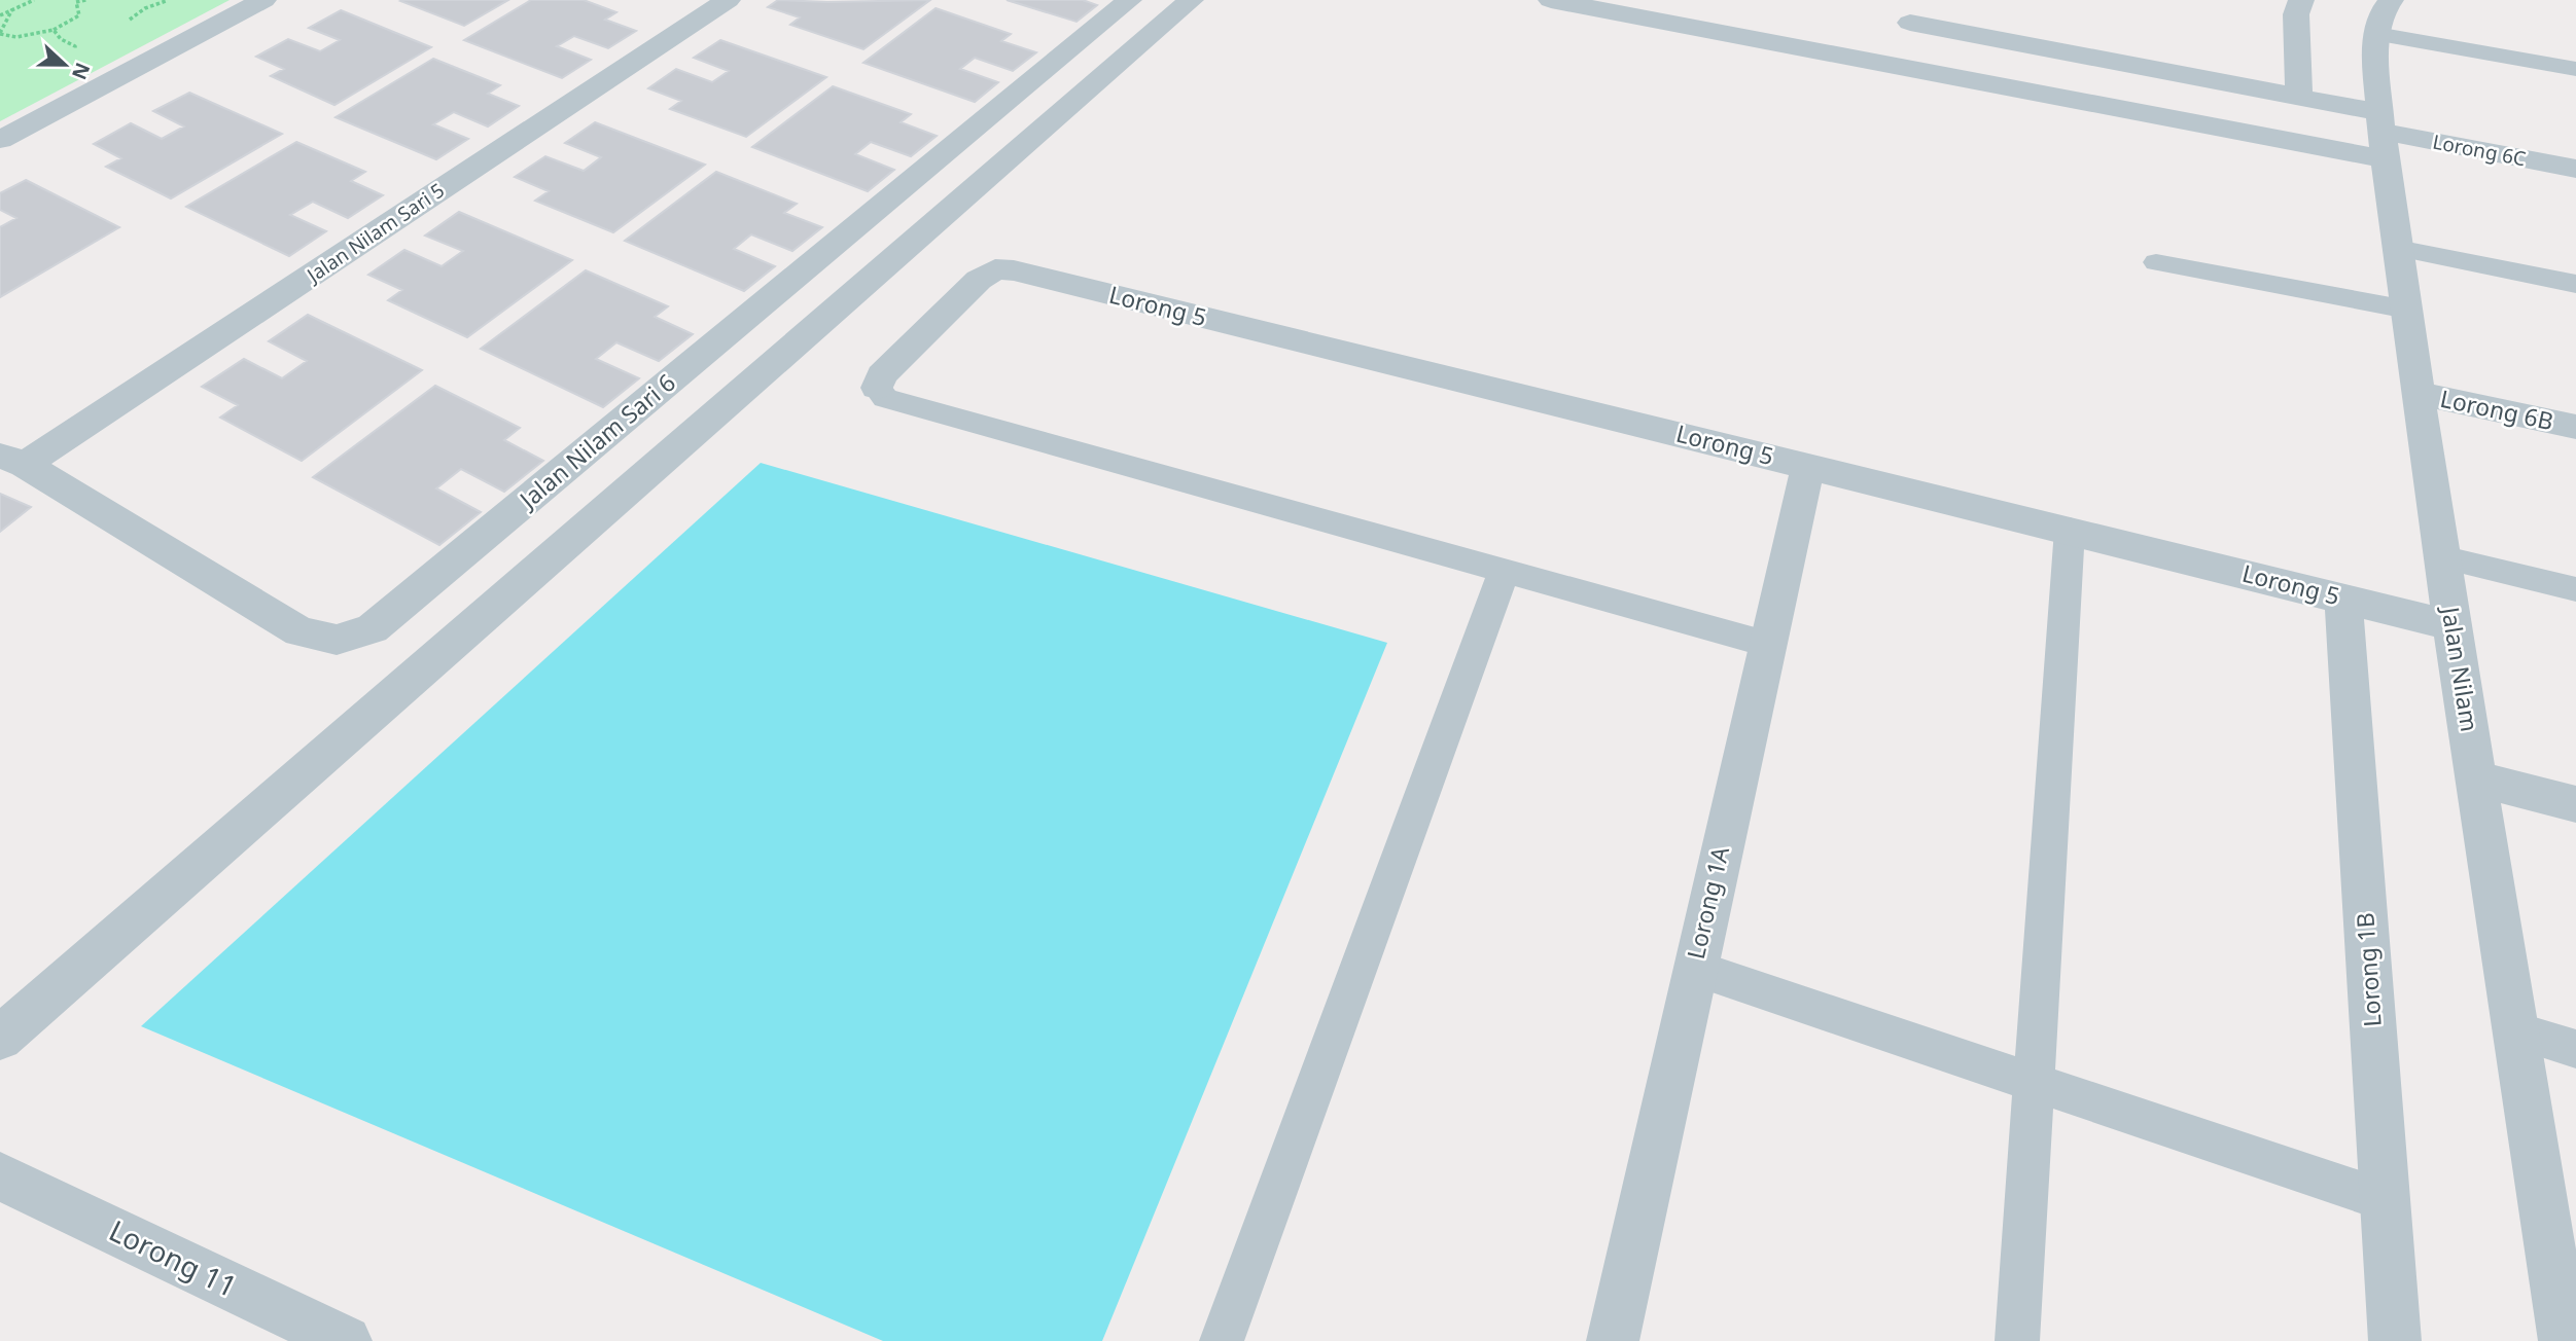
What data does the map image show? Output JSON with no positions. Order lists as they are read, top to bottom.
{
  "streets": {
    "street": [
      "Lorong 6C",
      "Jalan Nilam Sari 5",
      "Lorong 5",
      "Lorong 6B",
      "Jalan Nilam Sari 6",
      "Jalan Nilam",
      "Lorong 1A",
      "Lorong 1B",
      "Lorong 11"
    ]
  },
  "crossings": [
    ["Lorong 6C", "Jalan Nilam"],
    ["Jalan Nilam Sari 5", "Jalan Nilam Sari 6"],
    ["Lorong 5", "Jalan Nilam"],
    ["Lorong 5", "Lorong 1A"],
    ["Lorong 5", "Lorong 1B"],
    ["Lorong 6B", "Jalan Nilam"]
  ],
  "north": "right"
}
